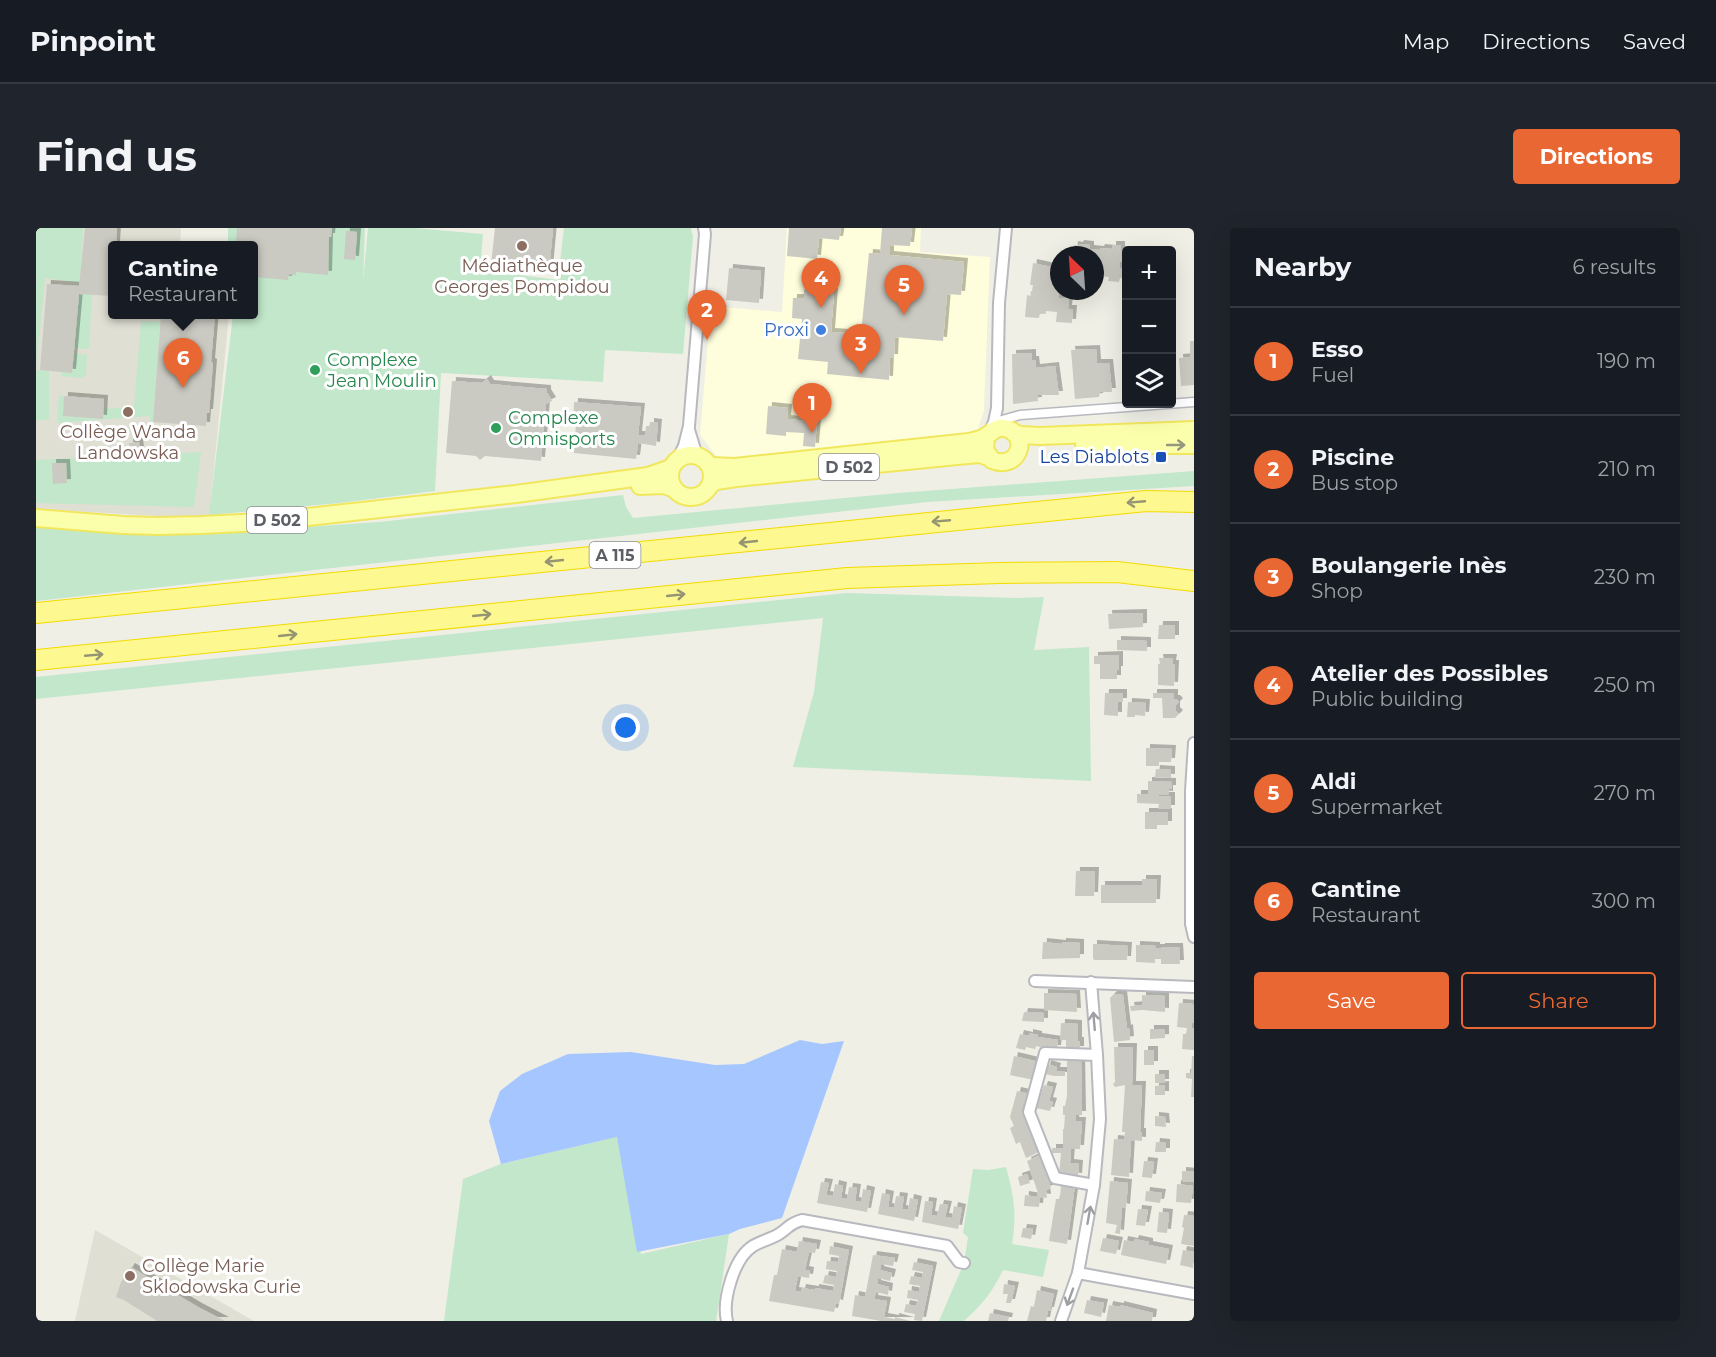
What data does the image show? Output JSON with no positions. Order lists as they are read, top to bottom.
{
  "streets": {
    "highway": ["A 115"],
    "main road": ["D 502"]
  },
  "places": {
    "other": [
      "Médiathèque Georges Pompidou",
      "Proxi",
      "Complexe Jean Moulin",
      "Collège Wanda Landowska",
      "Complexe Omnisports",
      "Collège Marie Sklodowska Curie"
    ],
    "transit": ["Les Diablots"]
  },
  "north": "top left",
  "page": {
    "header": "Pinpoint",
    "nav": ["Map", "Directions", "Saved"],
    "buttons": [
      "Directions",
      ["Save", "Share"]
    ],
    "title": "Find us",
    "heading": ["Nearby", "6 results"],
    "popup": ["Cantine", "Restaurant"],
    "map_buttons": ["+", "−"],
    "pins": [
      "4",
      "5",
      "2",
      "3",
      "6",
      "1"
    ],
    "list": [
      {
        "mark": "1",
        "name": "Esso",
        "note": "Fuel",
        "value": "190 m"
      },
      {
        "mark": "2",
        "name": "Piscine",
        "note": "Bus stop",
        "value": "210 m"
      },
      {
        "mark": "3",
        "name": "Boulangerie Inès",
        "note": "Shop",
        "value": "230 m"
      },
      {
        "mark": "4",
        "name": "Atelier des Possibles",
        "note": "Public building",
        "value": "250 m"
      },
      {
        "mark": "5",
        "name": "Aldi",
        "note": "Supermarket",
        "value": "270 m"
      },
      {
        "mark": "6",
        "name": "Cantine",
        "note": "Restaurant",
        "value": "300 m"
      }
    ]
  }
}
